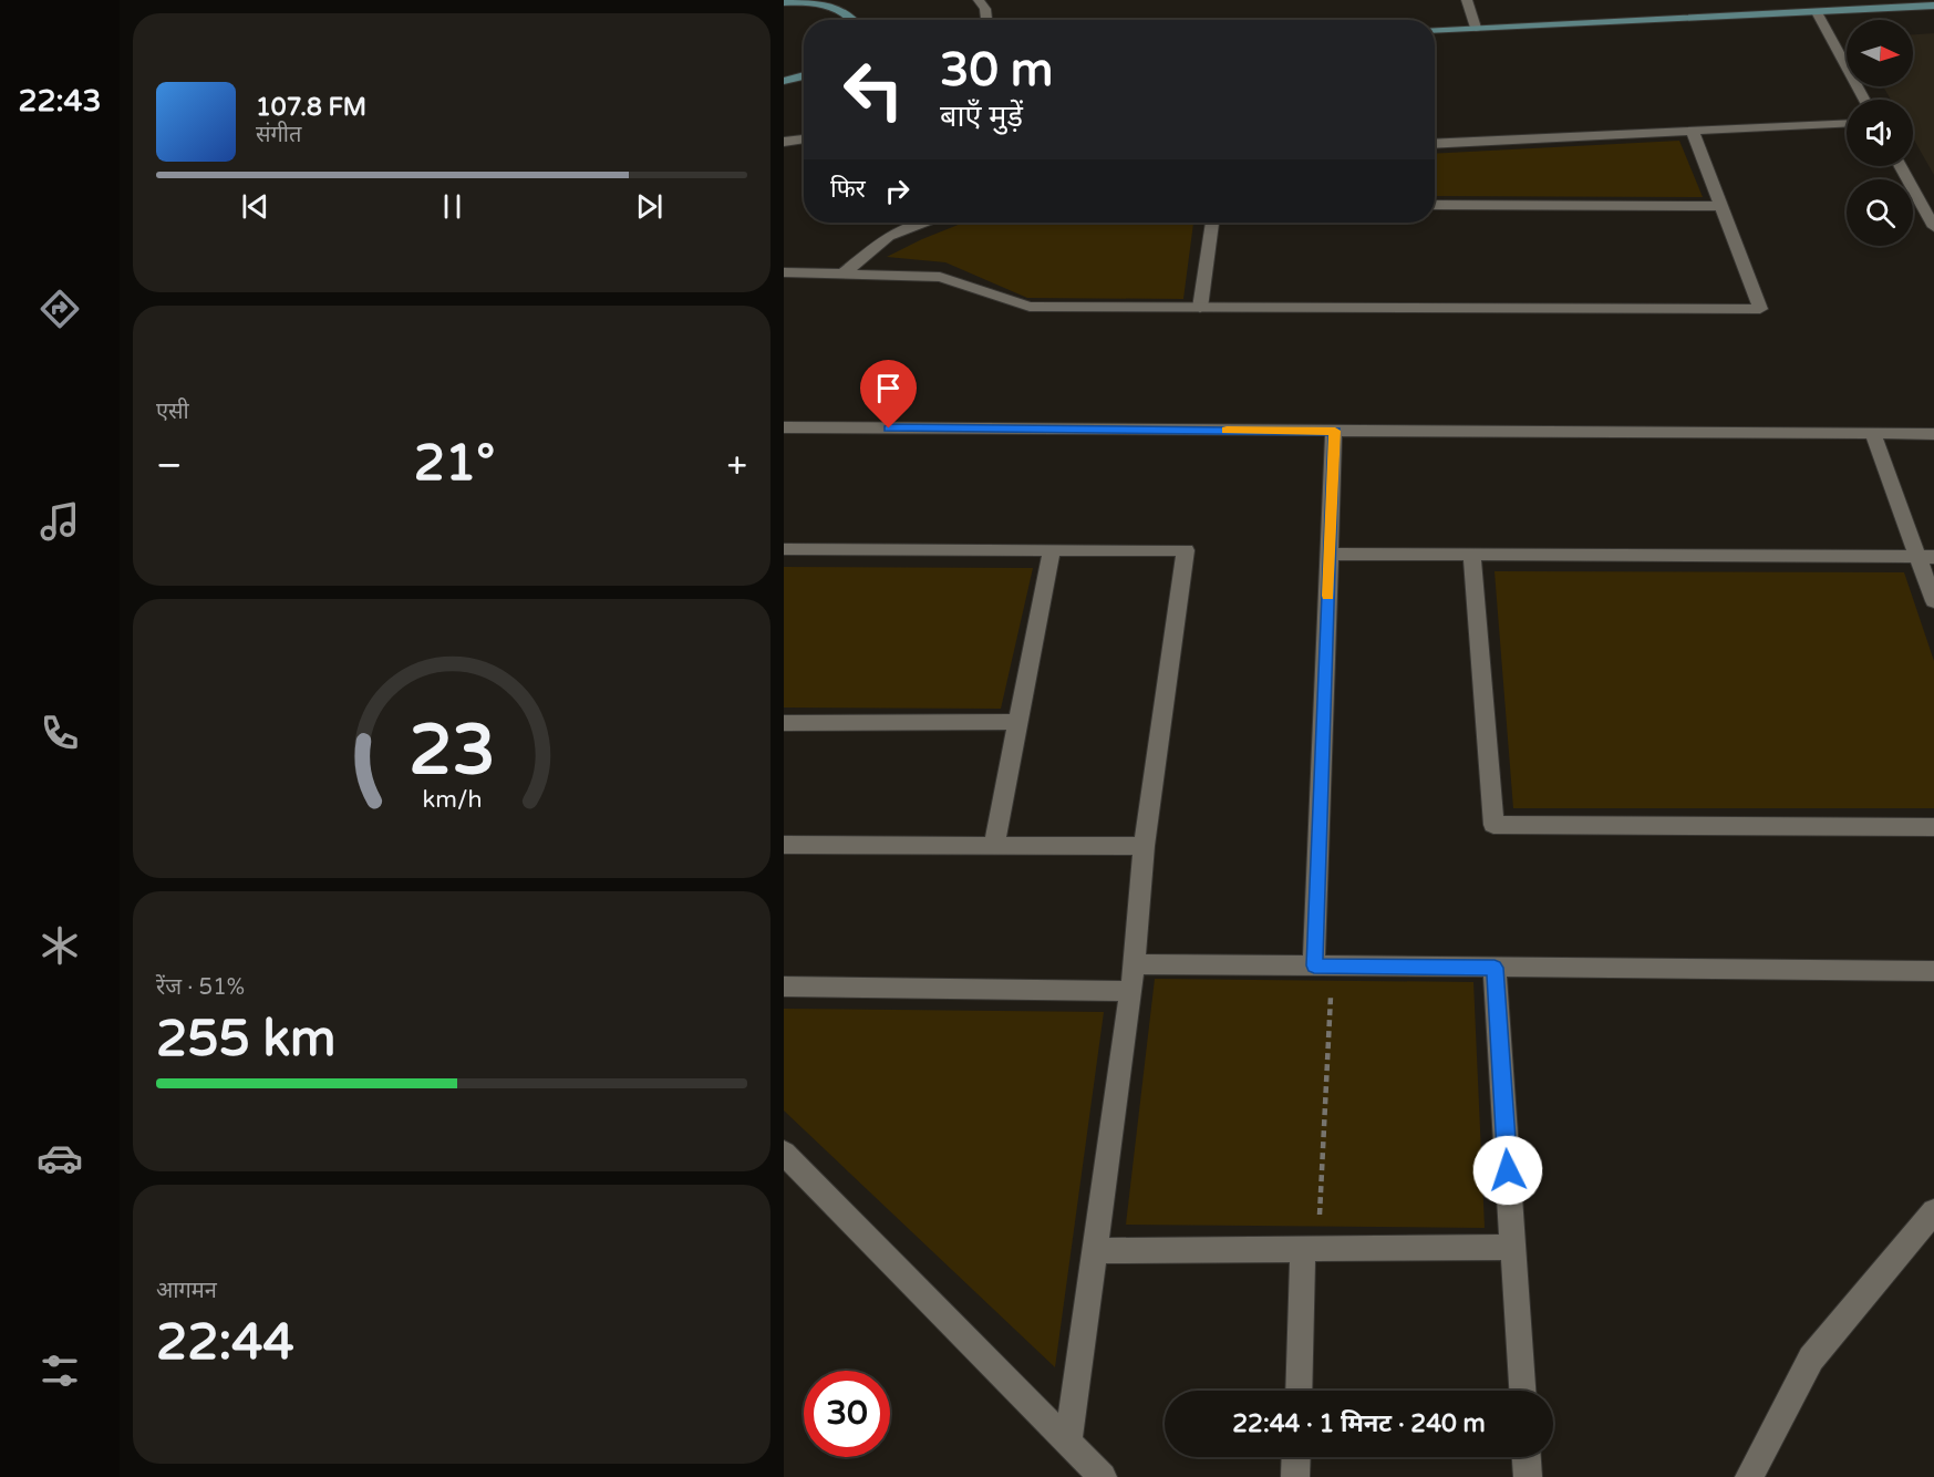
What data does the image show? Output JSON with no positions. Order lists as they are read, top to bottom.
{
  "north": "right",
  "page": {
    "tabs": "22:43",
    "turn": ["30 m", "बाएँ मुड़ें"],
    "song": ["107.8 FM", "संगीत"],
    "then": "फिर",
    "tile": [
      "एसी",
      ["रेंज · 51%", "255 km"],
      ["आगमन", "22:44"]
    ],
    "heat": ["−", "21°", "+"],
    "limit": "30",
    "trip": "22:44 · 1 मिनट · 240 m",
    "gauge": ["23", "km/h"]
  }
}
